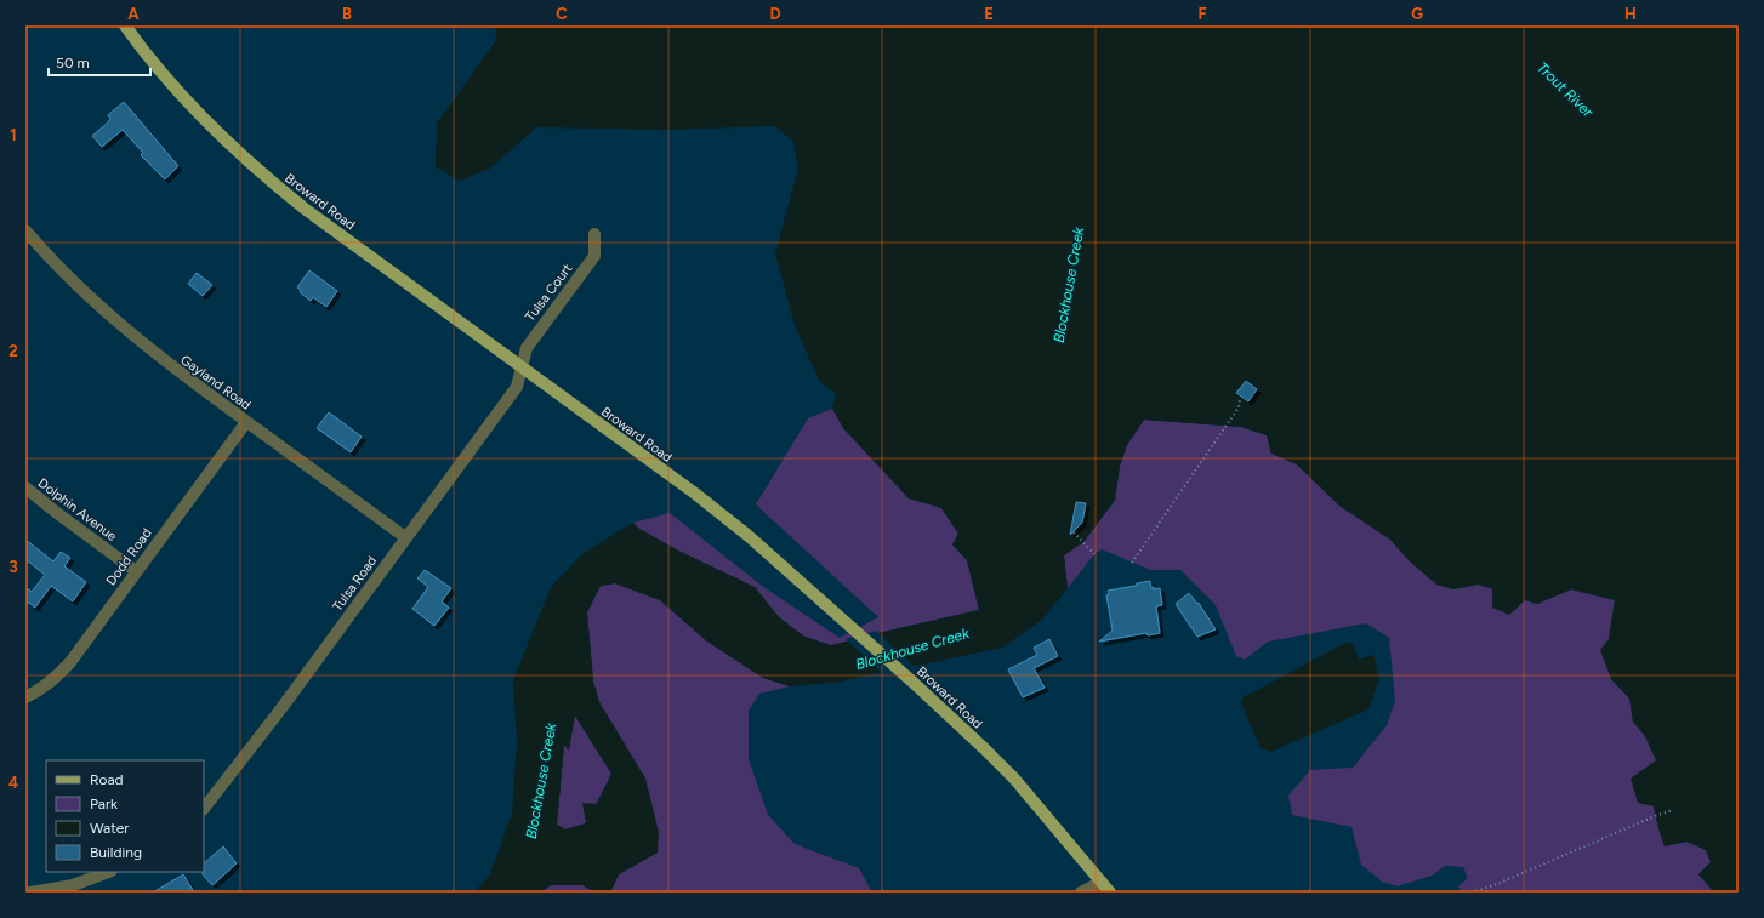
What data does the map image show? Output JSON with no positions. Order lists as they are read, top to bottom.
{
  "streets": {
    "main road": ["Broward Road"],
    "street": [
      "Tulsa Court",
      "Gayland Road",
      "Dolphin Avenue",
      "Dodd Road",
      "Tulsa Road"
    ]
  },
  "crossings": [
    ["Broward Road", "Tulsa Court"],
    ["Broward Road", "Tulsa Road"],
    ["Tulsa Court", "Tulsa Road"],
    ["Gayland Road", "Dodd Road"],
    ["Gayland Road", "Tulsa Road"],
    ["Dolphin Avenue", "Dodd Road"]
  ],
  "water": ["Trout River", "Blockhouse Creek"],
  "legend": [
    "Road",
    "Park",
    "Water",
    "Building"
  ],
  "scale_bar": "50 m",
  "grid": {
    "columns": [
      "A",
      "B",
      "C",
      "D",
      "E",
      "F",
      "G",
      "H"
    ],
    "rows": [
      "1",
      "2",
      "3",
      "4"
    ]
  }
}
